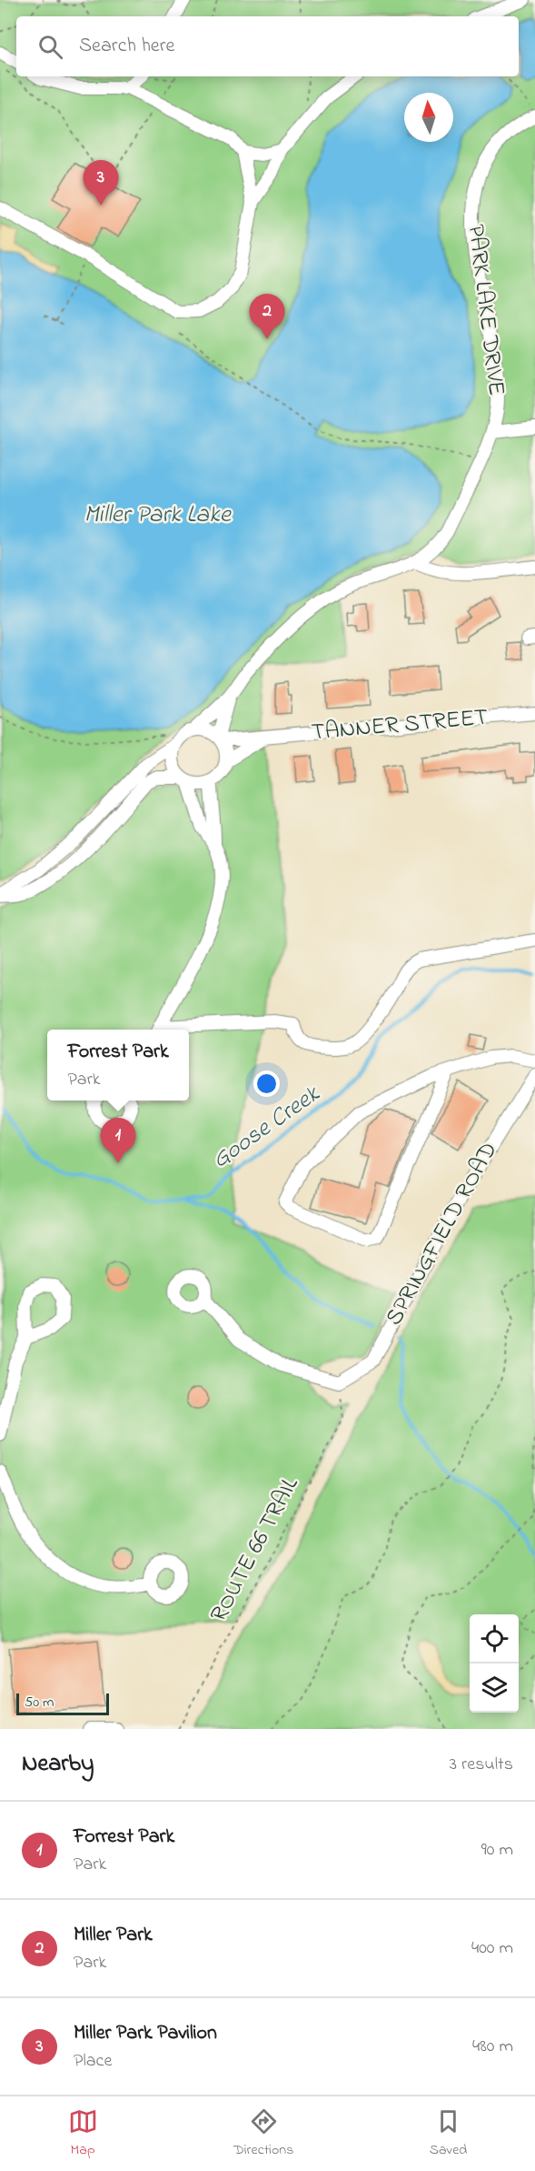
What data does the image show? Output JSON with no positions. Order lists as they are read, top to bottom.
{
  "streets": {
    "street": ["PARK LAKE DRIVE", "TANNER STREET", "SPRINGFIELD ROAD"],
    "path": ["ROUTE 66 TRAIL"]
  },
  "crossings": [
    ["PARK LAKE DRIVE", "TANNER STREET"],
    ["SPRINGFIELD ROAD", "ROUTE 66 TRAIL"]
  ],
  "water": ["Miller Park Lake", "Goose Creek"],
  "scale_bar": "50 m",
  "north": "top",
  "page": {
    "search": "Search here",
    "pins": ["3", "2", "1"],
    "popup": ["Forrest Park", "Park"],
    "scale": "50 m",
    "heading": ["Nearby", "3 results"],
    "list": [
      {
        "mark": "1",
        "name": "Forrest Park",
        "note": "Park",
        "value": "90 m"
      },
      {
        "mark": "2",
        "name": "Miller Park",
        "note": "Park",
        "value": "400 m"
      },
      {
        "mark": "3",
        "name": "Miller Park Pavilion",
        "note": "Place",
        "value": "480 m"
      }
    ],
    "nav": ["Map", "Directions", "Saved"]
  }
}
